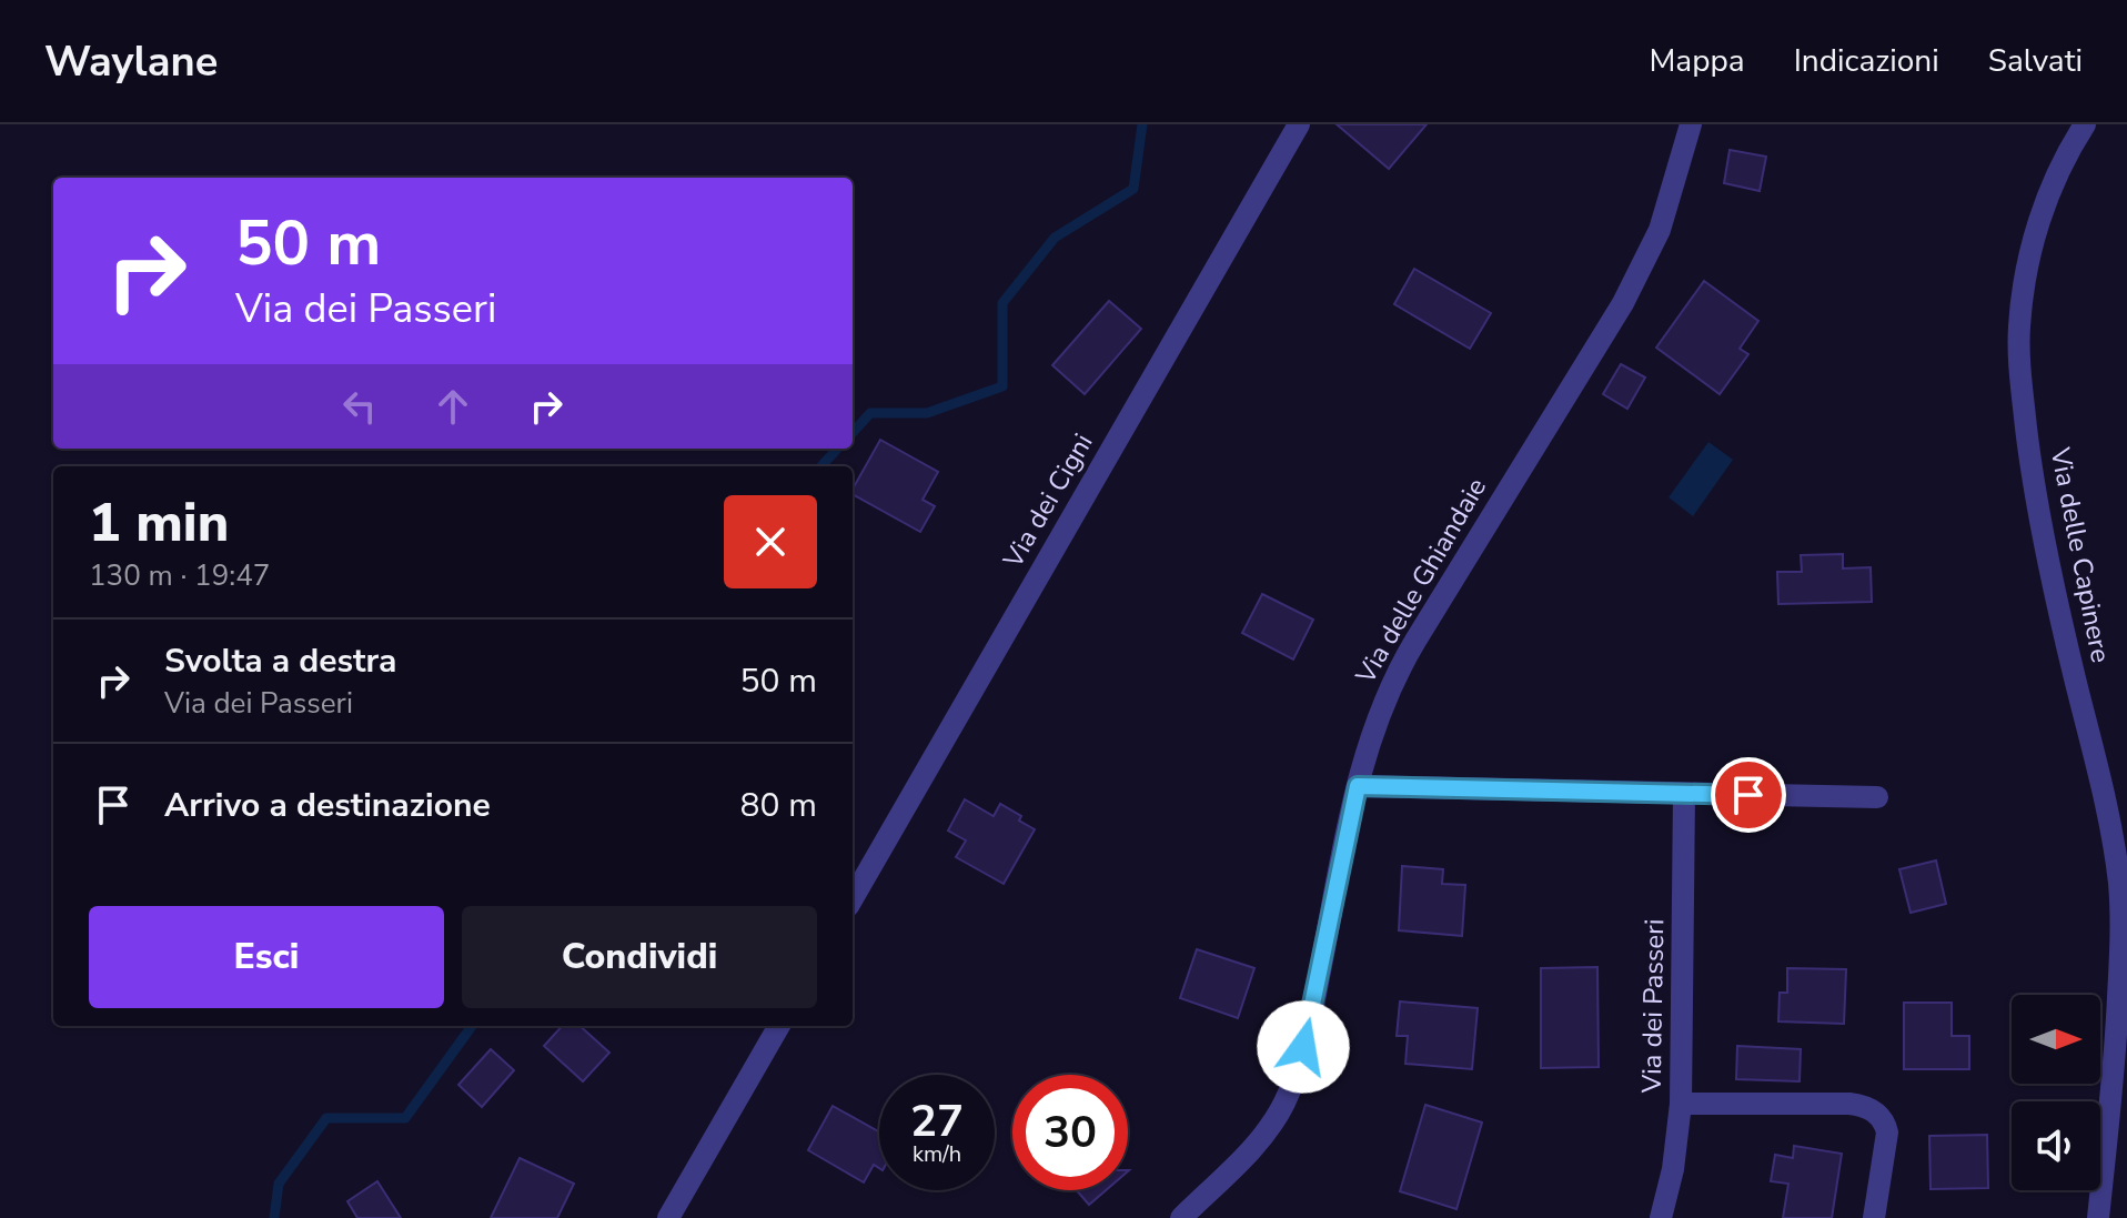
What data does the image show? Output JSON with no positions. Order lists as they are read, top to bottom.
{
  "streets": {
    "street": [
      "Via dei Cigni",
      "Via delle Capinere",
      "Via delle Ghiandaie",
      "Via dei Passeri"
    ]
  },
  "north": "right",
  "page": {
    "header": "Waylane",
    "nav": ["Mappa", "Indicazioni", "Salvati"],
    "turn": ["50 m", "Via dei Passeri"],
    "heading": ["1 min", "130 m · 19:47"],
    "list": [
      {
        "name": "Svolta a destra",
        "note": "Via dei Passeri",
        "value": "50 m"
      },
      {
        "name": "Arrivo a destinazione",
        "value": "80 m"
      }
    ],
    "buttons": ["Esci", "Condividi"],
    "speed": "27 km/h",
    "limit": "30"
  }
}
